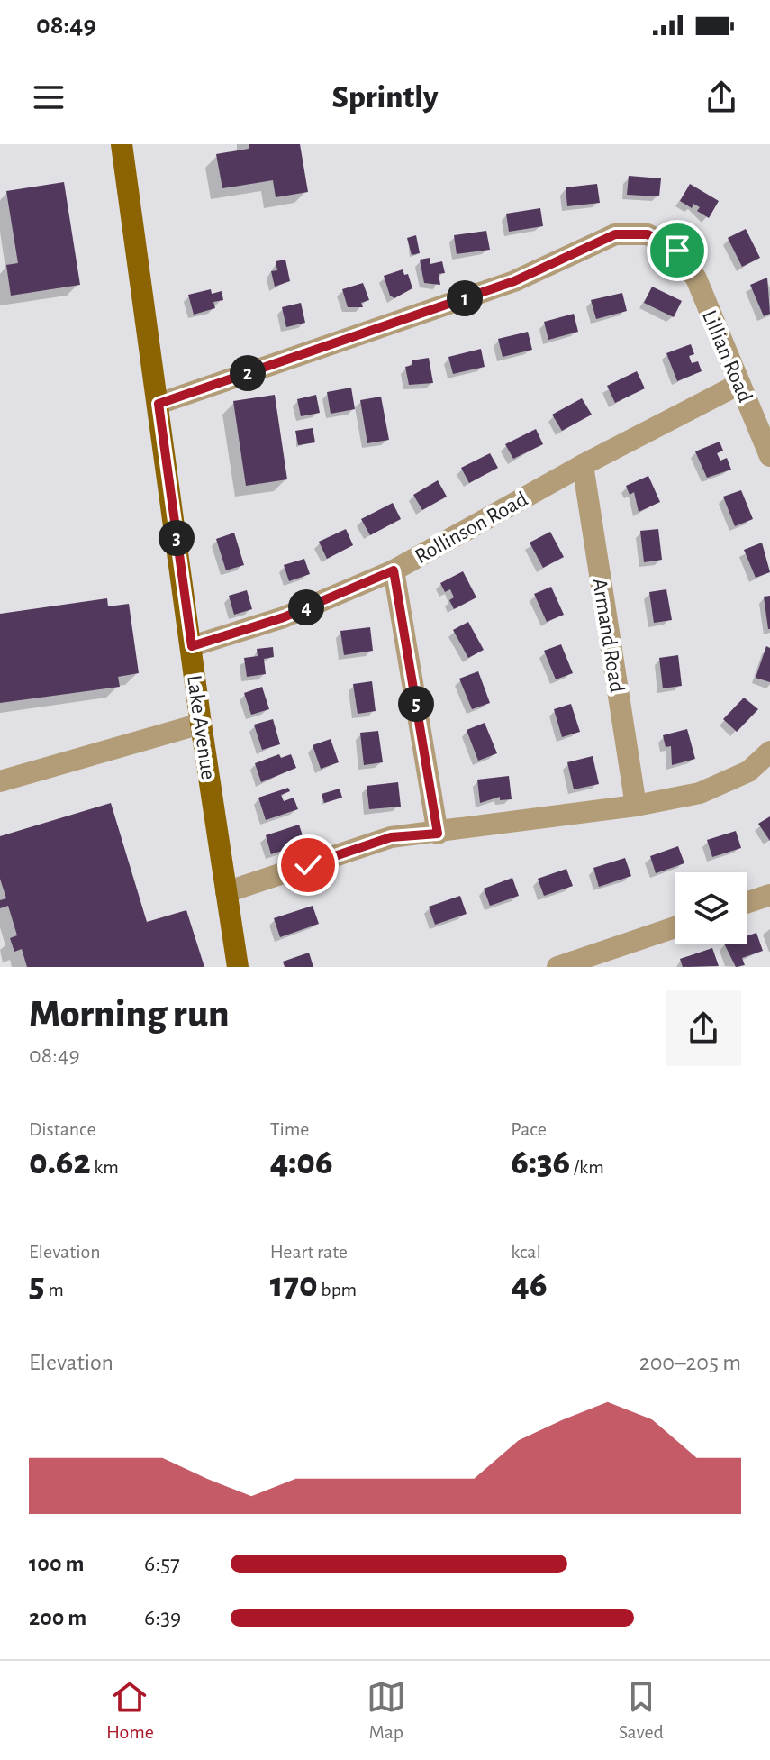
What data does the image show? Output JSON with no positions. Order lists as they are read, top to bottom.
{
  "streets": {
    "main road": ["Lake Avenue"],
    "street": ["Lillian Road", "Rollinson Road", "Armand Road"]
  },
  "crossings": [
    ["Lillian Road", "Rollinson Road"],
    ["Lillian Road", "Lake Avenue"],
    ["Rollinson Road", "Armand Road"],
    ["Rollinson Road", "Lake Avenue"]
  ],
  "page": {
    "status": "08:49",
    "header": "Sprintly",
    "pins": [
      "1",
      "2",
      "3",
      "4",
      "5"
    ],
    "heading": ["Morning run", "08:49"],
    "stats": [
      ["Distance", "0.62 km"],
      ["Time", "4:06"],
      ["Pace", "6:36 /km"],
      ["Elevation", "5 m"],
      ["Heart rate", "170 bpm"],
      ["kcal", "46"]
    ],
    "chart": ["Elevation", "200–205 m"],
    "list": [
      {
        "name": "100 m",
        "note": "6:57"
      },
      {
        "name": "200 m",
        "note": "6:39"
      }
    ],
    "tabs": ["Home", "Map", "Saved"]
  }
}
